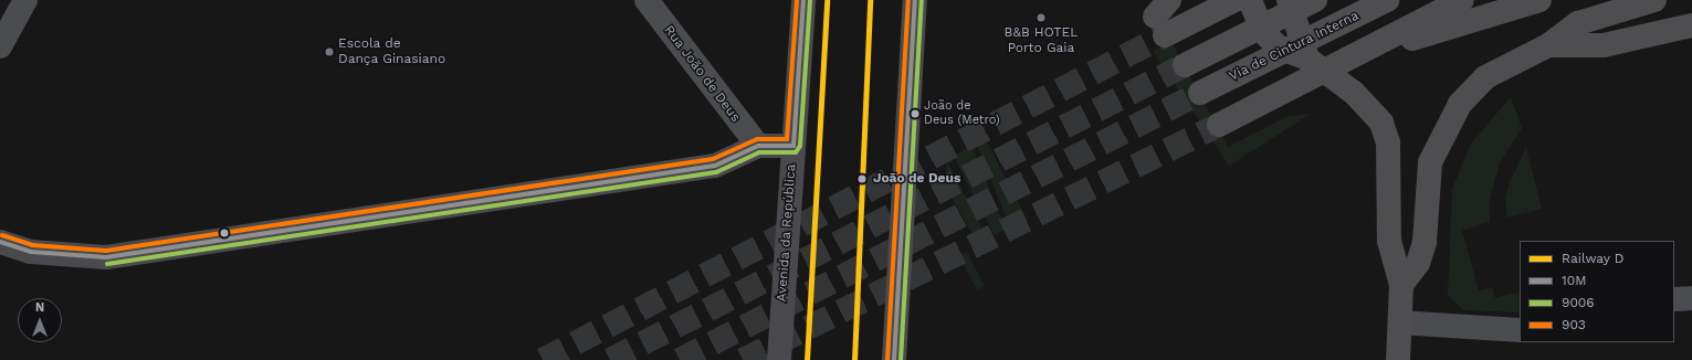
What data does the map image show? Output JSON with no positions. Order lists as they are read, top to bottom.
{
  "streets": {
    "highway": ["Via de Cintura Interna"],
    "main road": ["Avenida da República"],
    "street": ["Rua João de Deus"]
  },
  "places": [
    "B&B HOTEL Porto Gaia",
    "Escola de Dança Ginasiano",
    "João de Deus (Metro)",
    "João de Deus"
  ],
  "lines": [
    "rail line D",
    "transit line 10M",
    "transit line 9006",
    "transit line 903"
  ],
  "legend": [
    "Railway D",
    "10M",
    "9006",
    "903"
  ],
  "north": "top"
}
